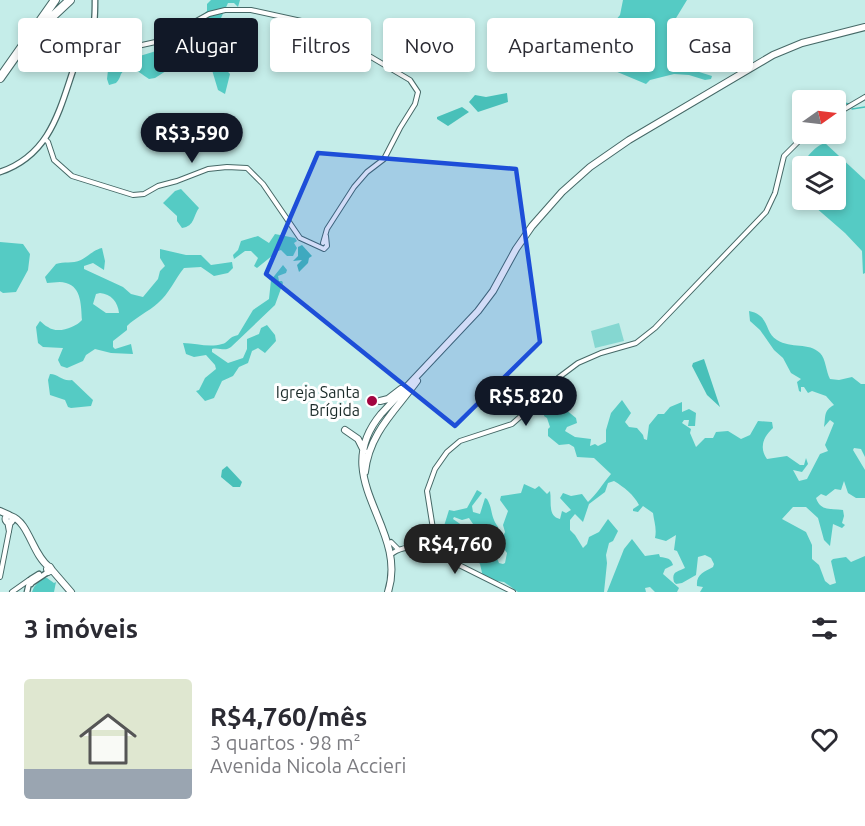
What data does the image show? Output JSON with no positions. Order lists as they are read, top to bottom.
{
  "places": ["Igreja Santa Brígida"],
  "north": "right",
  "page": {
    "chip": [
      "Comprar",
      "Alugar",
      "Filtros",
      "Novo",
      "Apartamento",
      "Casa"
    ],
    "price": ["R$3,590", "R$5,820", "R$4,760"],
    "heading": "3 imóveis",
    "list": [
      {
        "name": "R$4,760/mês",
        "note": "3 quartos · 98 m² · Avenida Nicola Accieri"
      }
    ]
  }
}
